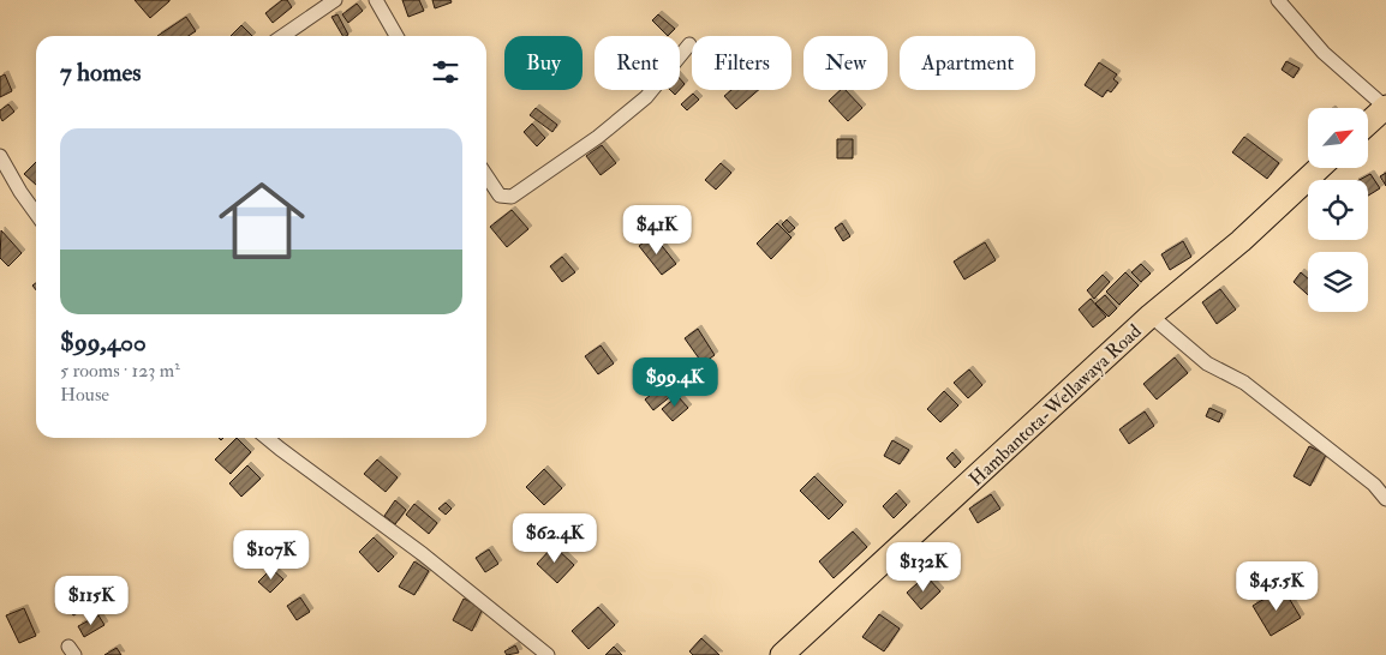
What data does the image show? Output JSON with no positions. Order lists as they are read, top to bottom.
{
  "streets": {
    "highway": ["Hambantota-Wellawaya Road"]
  },
  "north": "top right",
  "page": {
    "chip": [
      "Buy",
      "Rent",
      "Filters",
      "New",
      "Apartment"
    ],
    "heading": "7 homes",
    "list": [
      {
        "name": "$99,400",
        "note": "5 rooms · 123 m² · House"
      }
    ],
    "price": [
      "$41K",
      "$99.4K",
      "$62.4K",
      "$107K",
      "$132K",
      "$45.5K",
      "$115K"
    ]
  }
}
